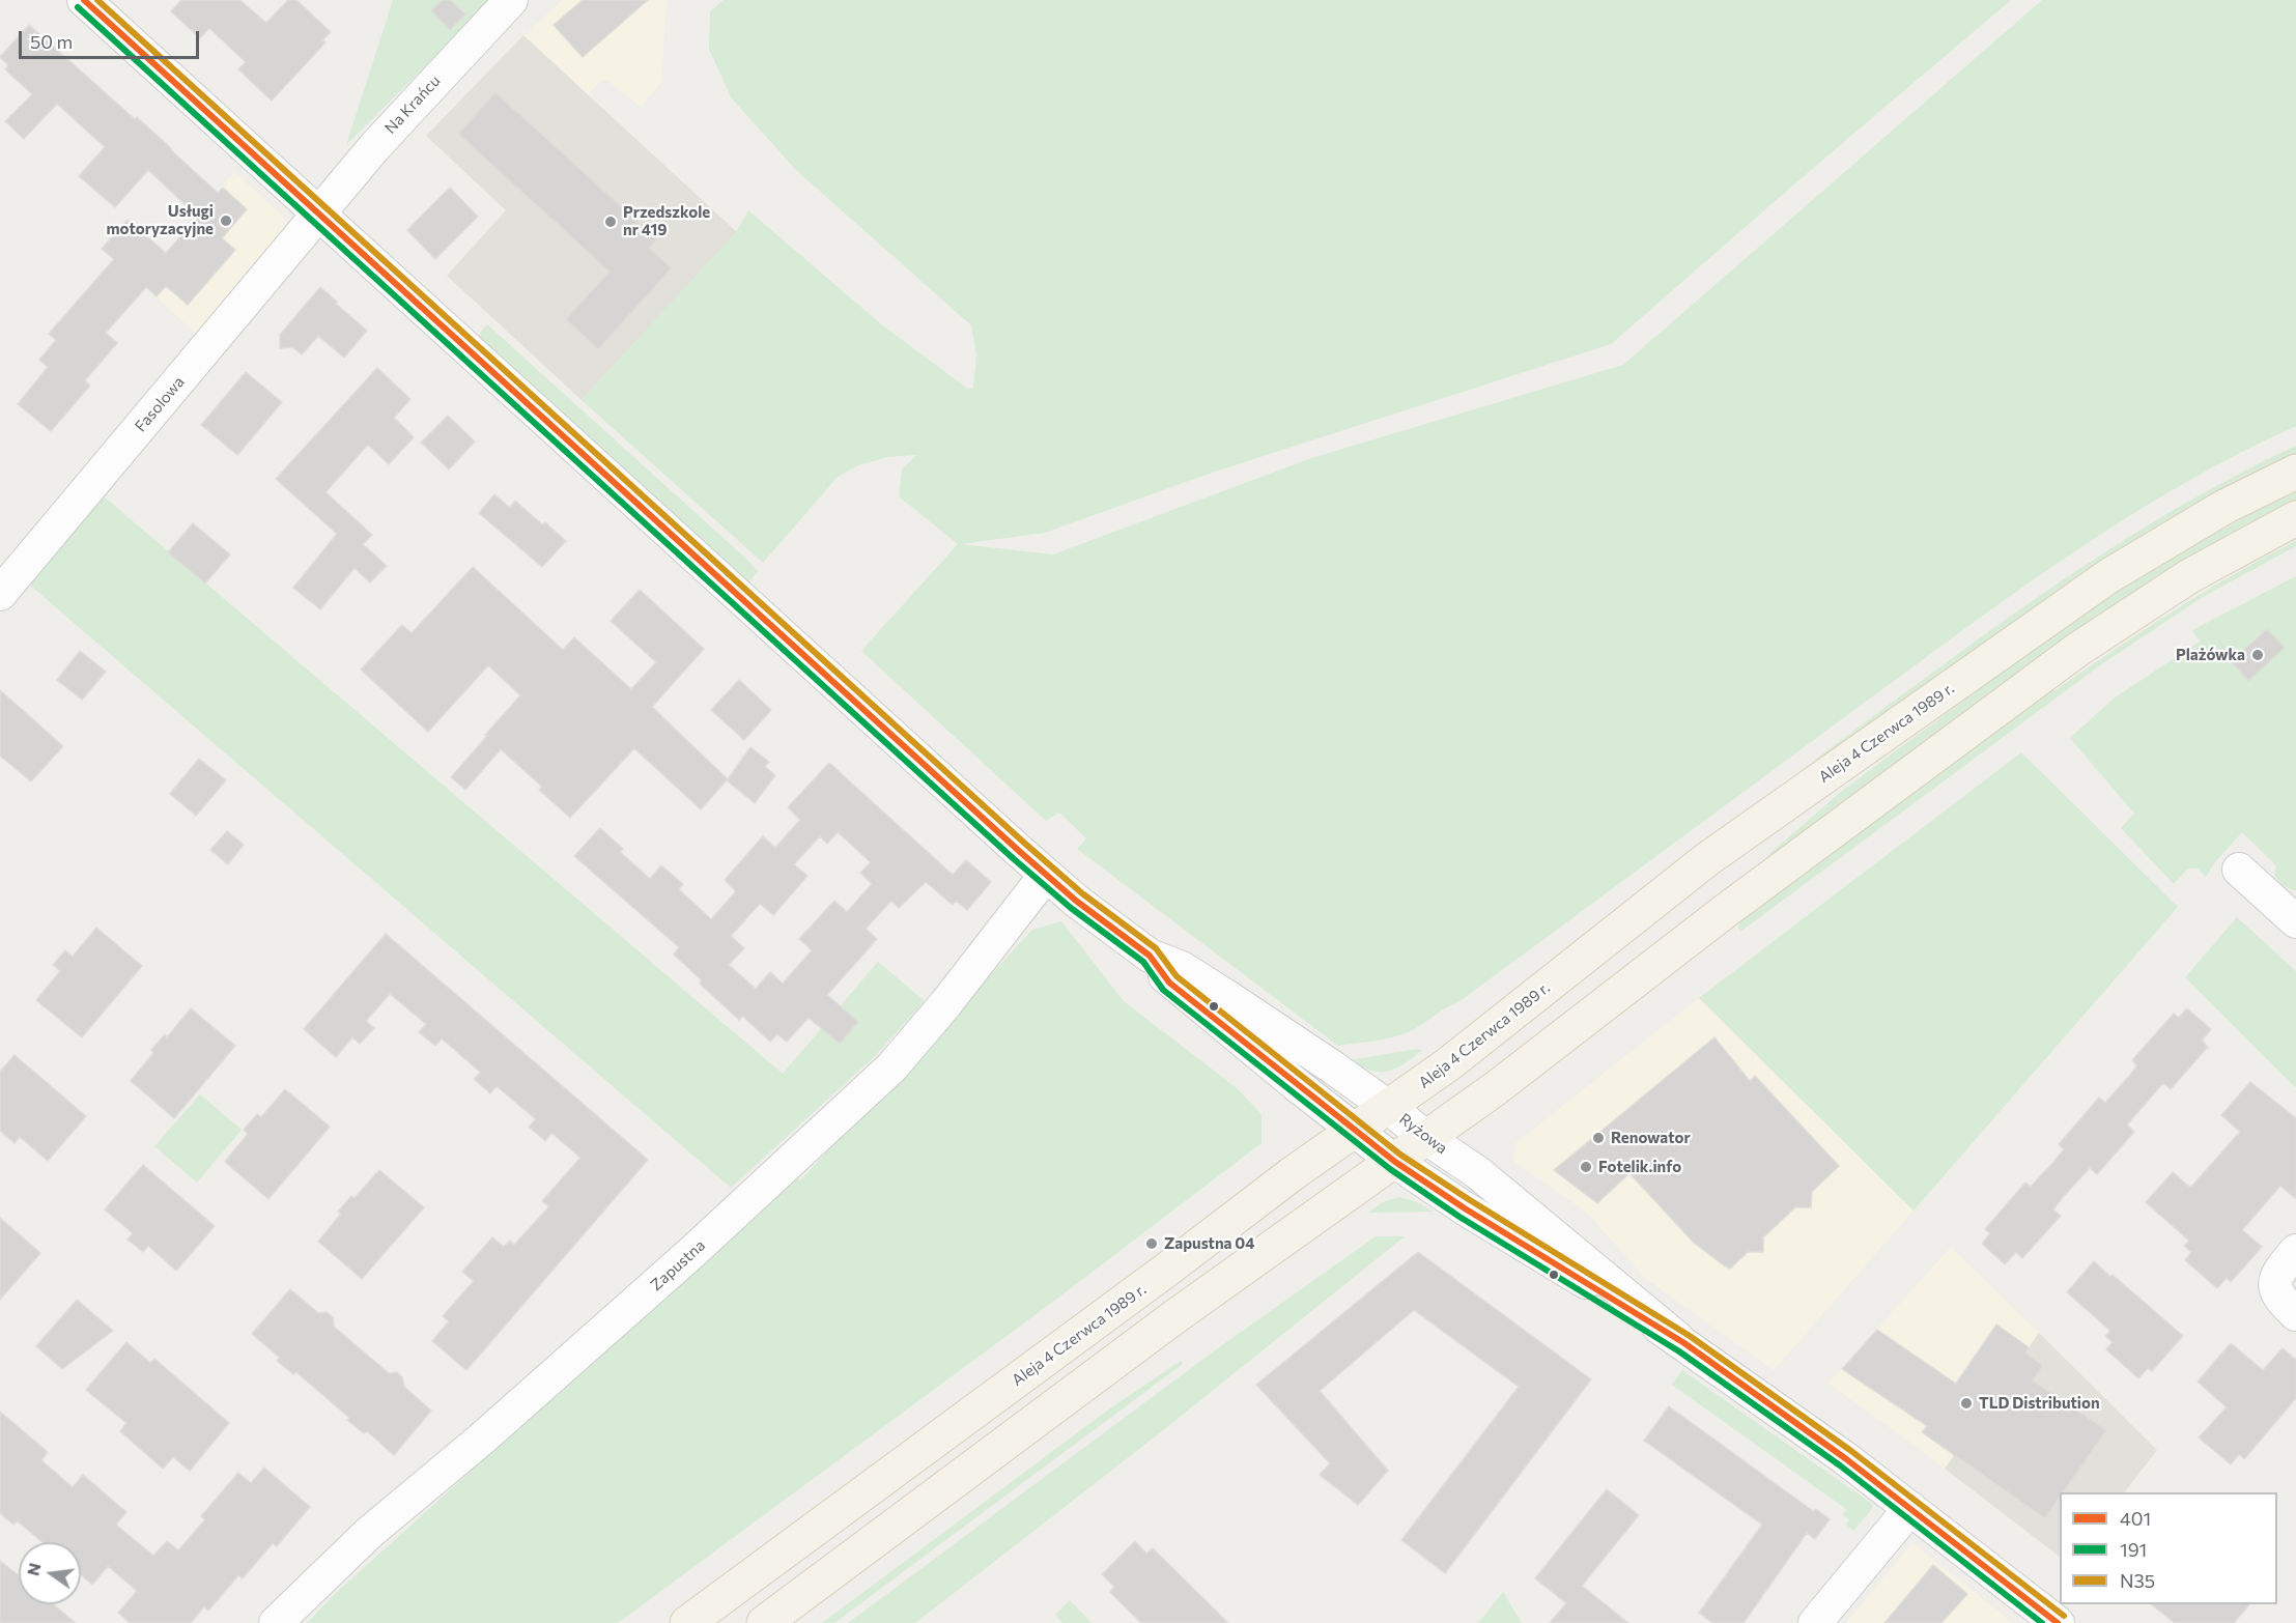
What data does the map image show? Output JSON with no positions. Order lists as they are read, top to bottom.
{
  "streets": {
    "main road": ["Aleja 4 Czerwca 1989 r."],
    "street": [
      "Na Krańcu",
      "Fasolowa",
      "Ryżowa",
      "Zapustna"
    ]
  },
  "crossings": [
    ["Na Krańcu", "Fasolowa"],
    ["Na Krańcu", "Ryżowa"],
    ["Fasolowa", "Ryżowa"],
    ["Aleja 4 Czerwca 1989 r.", "Ryżowa"],
    ["Ryżowa", "Zapustna"]
  ],
  "places": [
    "Usługi motoryzacyjne",
    "Przedszkole nr 419",
    "Plażówka",
    "Renowator",
    "Fotelik.info",
    "Zapustna 04",
    "TLD Distribution"
  ],
  "lines": ["transit line 401", "transit line N35", "transit line 191"],
  "legend": ["401", "191", "N35"],
  "scale_bar": "50 m",
  "north": "left"
}
